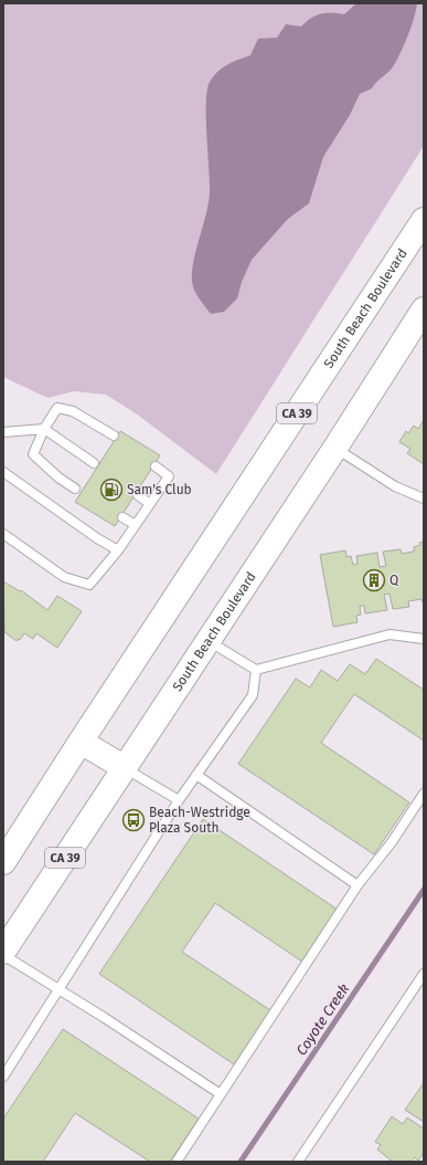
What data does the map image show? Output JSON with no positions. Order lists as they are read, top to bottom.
{
  "streets": {
    "main road": ["South Beach Boulevard", "CA 39"]
  },
  "water": ["Coyote Creek"],
  "places": {
    "fuel station": ["Sam's Club"],
    "building": ["Q"],
    "bus stop": ["Beach-Westridge Plaza South"]
  }
}
